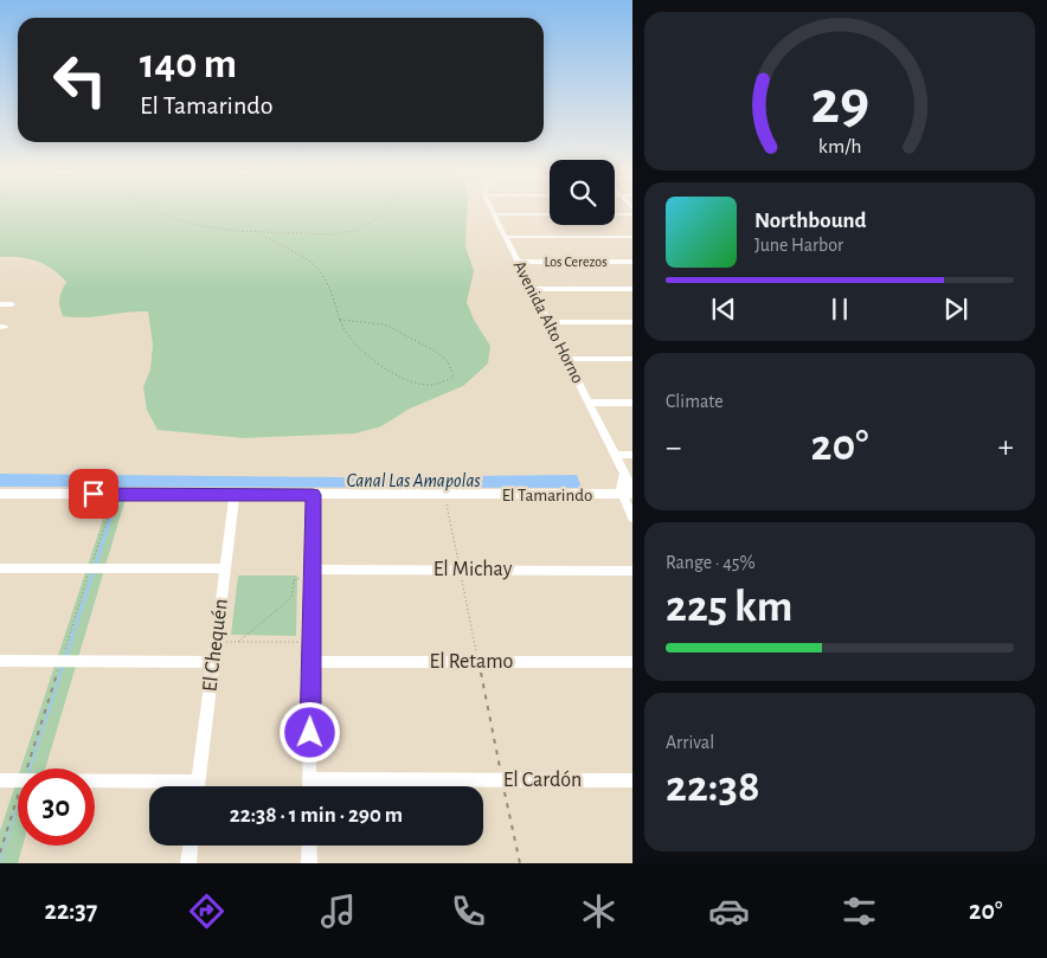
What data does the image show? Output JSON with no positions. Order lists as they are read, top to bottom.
{
  "streets": {
    "street": [
      "Los Cerezos",
      "Avenida Alto Horno",
      "El Tamarindo",
      "El Michay",
      "El Chequén",
      "El Retamo",
      "El Cardón"
    ]
  },
  "crossings": [
    ["Los Cerezos", "Avenida Alto Horno"],
    ["El Tamarindo", "El Chequén"]
  ],
  "water": ["Canal Las Amapolas"],
  "page": {
    "turn": ["140 m", "El Tamarindo"],
    "song": ["Northbound", "June Harbor"],
    "tile": [
      "Climate",
      ["Range · 45%", "225 km"],
      ["Arrival", "22:38"]
    ],
    "heat": ["−", "20°", "+"],
    "limit": "30",
    "trip": "22:38 · 1 min · 290 m",
    "tabs": ["22:37", "20°"],
    "gauge": ["29", "km/h"]
  }
}
